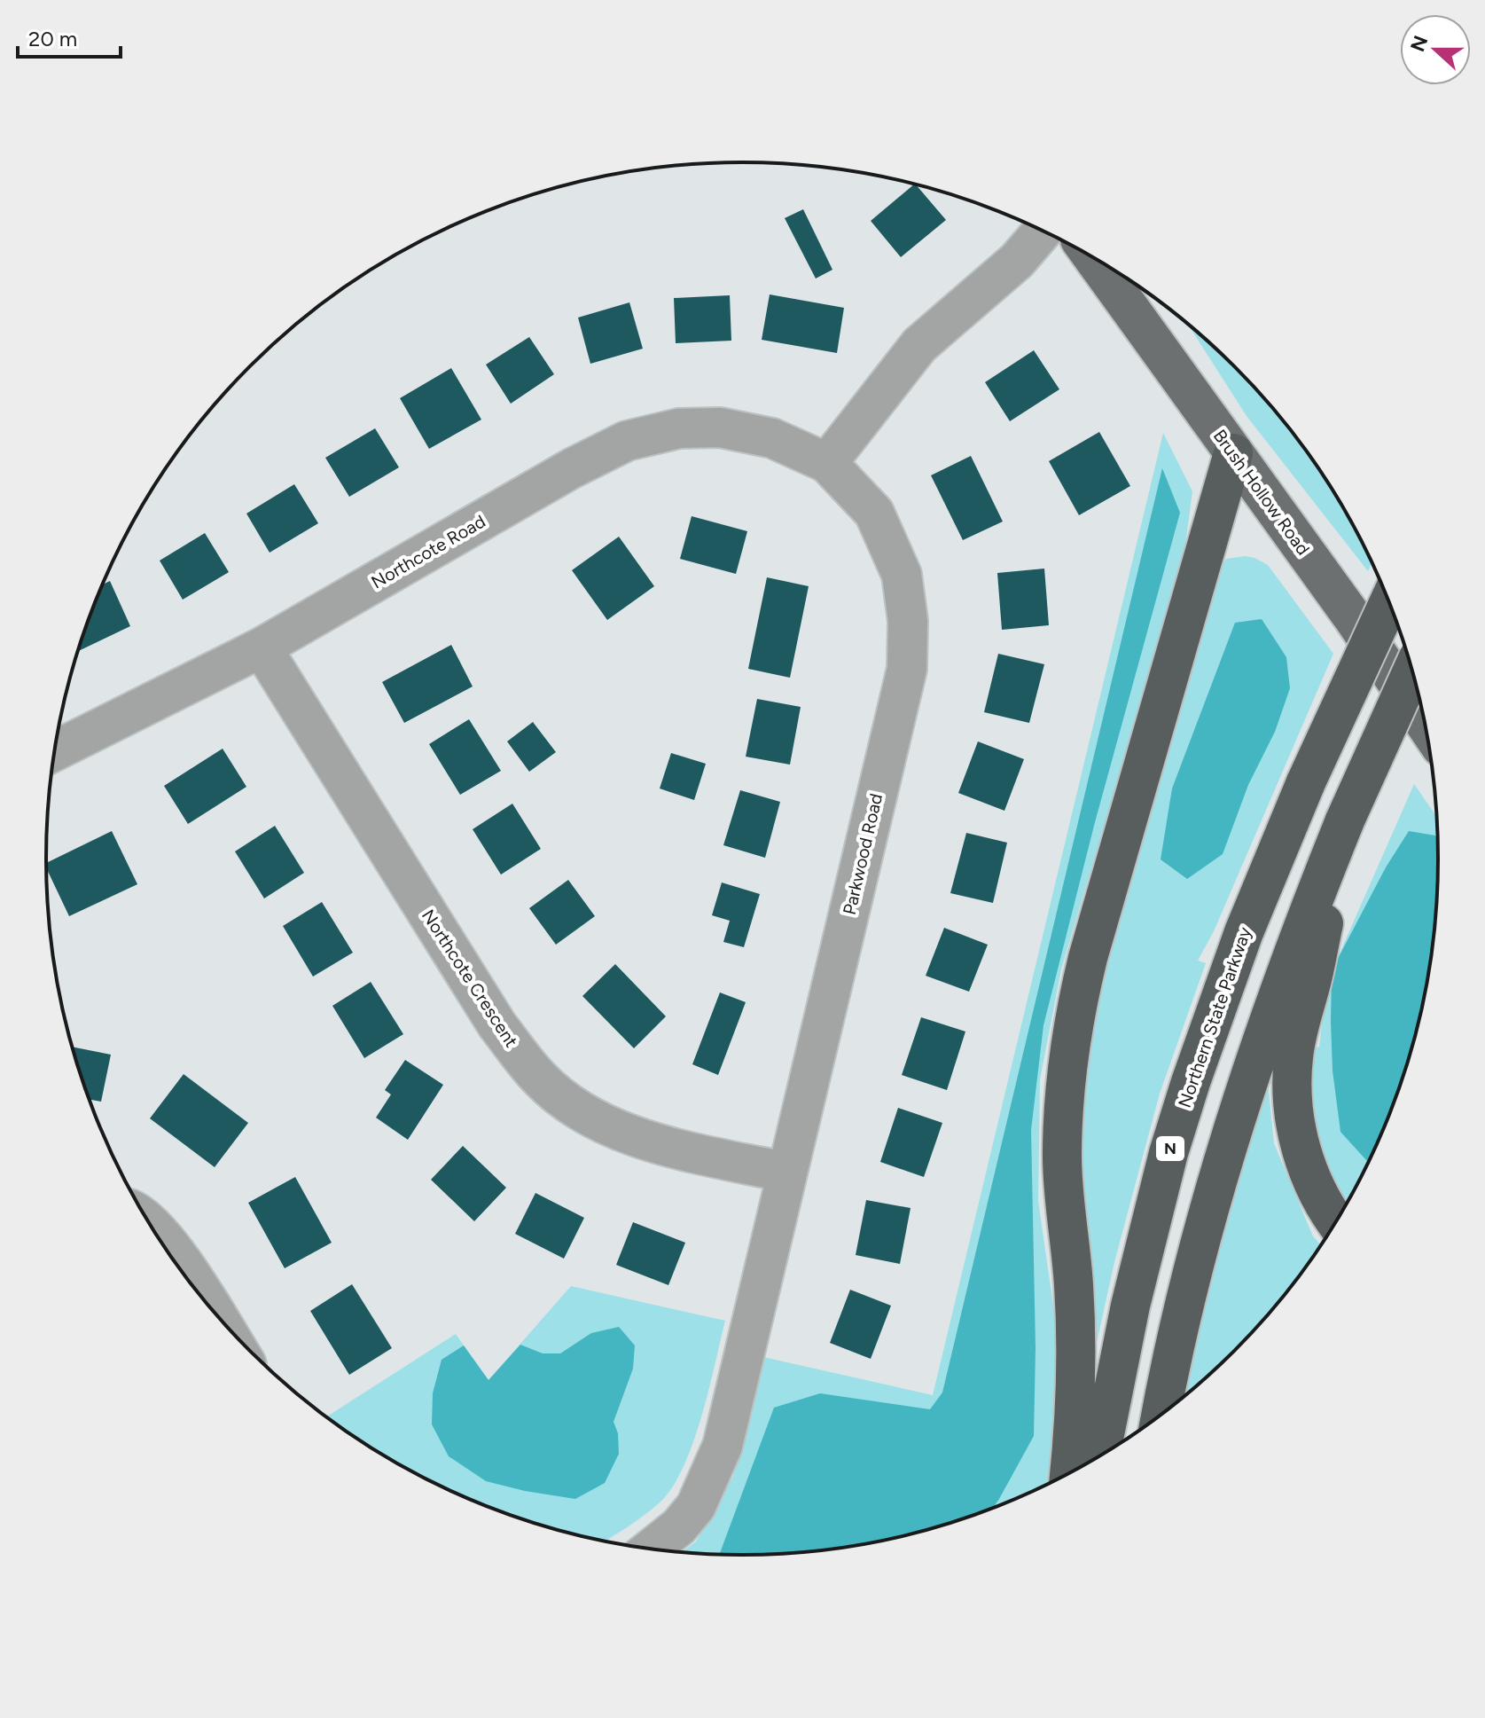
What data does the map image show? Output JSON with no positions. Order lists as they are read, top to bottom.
{
  "streets": {
    "highway": ["Northern State Parkway", "N"],
    "main road": ["Brush Hollow Road"],
    "street": ["Northcote Road", "Parkwood Road", "Northcote Crescent"]
  },
  "crossings": [
    ["Northcote Road", "Parkwood Road"],
    ["Northcote Road", "Northcote Crescent"],
    ["Parkwood Road", "Northcote Crescent"]
  ],
  "scale_bar": "20 m",
  "north": "left"
}
